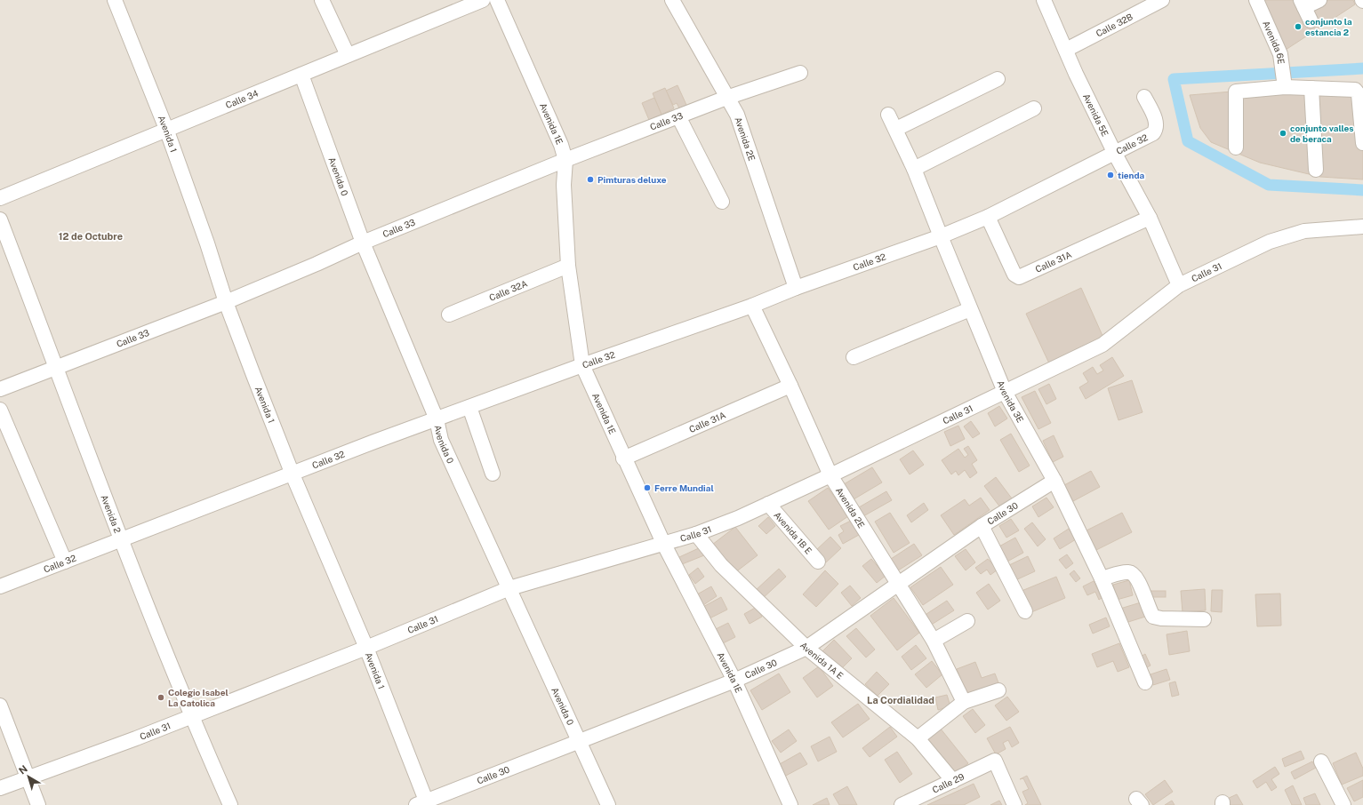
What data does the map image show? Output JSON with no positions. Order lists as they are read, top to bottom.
{
  "streets": {
    "street": [
      "Calle 32B",
      "Avenida 6E",
      "Calle 34",
      "Avenida 5E",
      "Calle 33",
      "Avenida 1E",
      "Avenida 1",
      "Avenida 2E",
      "Calle 32",
      "Avenida 0",
      "Calle 31A",
      "Calle 31",
      "Calle 32A",
      "Avenida 3E",
      "Avenida 2",
      "Calle 30",
      "Avenida 1B E",
      "Avenida 1A E",
      "Calle 29"
    ]
  },
  "crossings": [
    ["Calle 32B", "Avenida 5E"],
    ["Calle 34", "Avenida 1"],
    ["Calle 34", "Avenida 0"],
    ["Avenida 5E", "Calle 32"],
    ["Avenida 5E", "Calle 31A"],
    ["Avenida 5E", "Calle 31"],
    ["Calle 33", "Avenida 1E"],
    ["Calle 33", "Avenida 1"],
    ["Calle 33", "Avenida 2E"],
    ["Calle 33", "Avenida 0"],
    ["Calle 33", "Avenida 2"],
    ["Avenida 1E", "Calle 32"],
    ["Avenida 1E", "Calle 31A"],
    ["Avenida 1E", "Calle 31"],
    ["Avenida 1E", "Calle 32A"],
    ["Avenida 1E", "Calle 30"],
    ["Avenida 1", "Calle 32"],
    ["Avenida 1", "Calle 31"],
    ["Avenida 1", "Calle 30"],
    ["Avenida 2E", "Calle 32"],
    ["Avenida 2E", "Calle 31A"],
    ["Avenida 2E", "Calle 31"],
    ["Avenida 2E", "Calle 30"],
    ["Calle 32", "Avenida 0"],
    ["Calle 32", "Calle 31A"],
    ["Calle 32", "Avenida 3E"],
    ["Calle 32", "Avenida 2"],
    ["Avenida 0", "Calle 31"],
    ["Avenida 0", "Calle 30"],
    ["Calle 31", "Avenida 3E"],
    ["Calle 31", "Avenida 2"],
    ["Calle 31", "Avenida 1B E"],
    ["Calle 31", "Avenida 1A E"],
    ["Avenida 3E", "Calle 30"],
    ["Calle 30", "Avenida 1A E"],
    ["Avenida 1A E", "Calle 29"]
  ],
  "districts": ["12 de Octubre", "La Cordialidad"],
  "places": [
    "conjunto la estancia 2",
    "conjunto valles de beraca",
    "tienda",
    "Pimturas deluxe",
    "Ferre Mundial",
    "Colegio Isabel La Catolica"
  ],
  "north": "top left"
}
